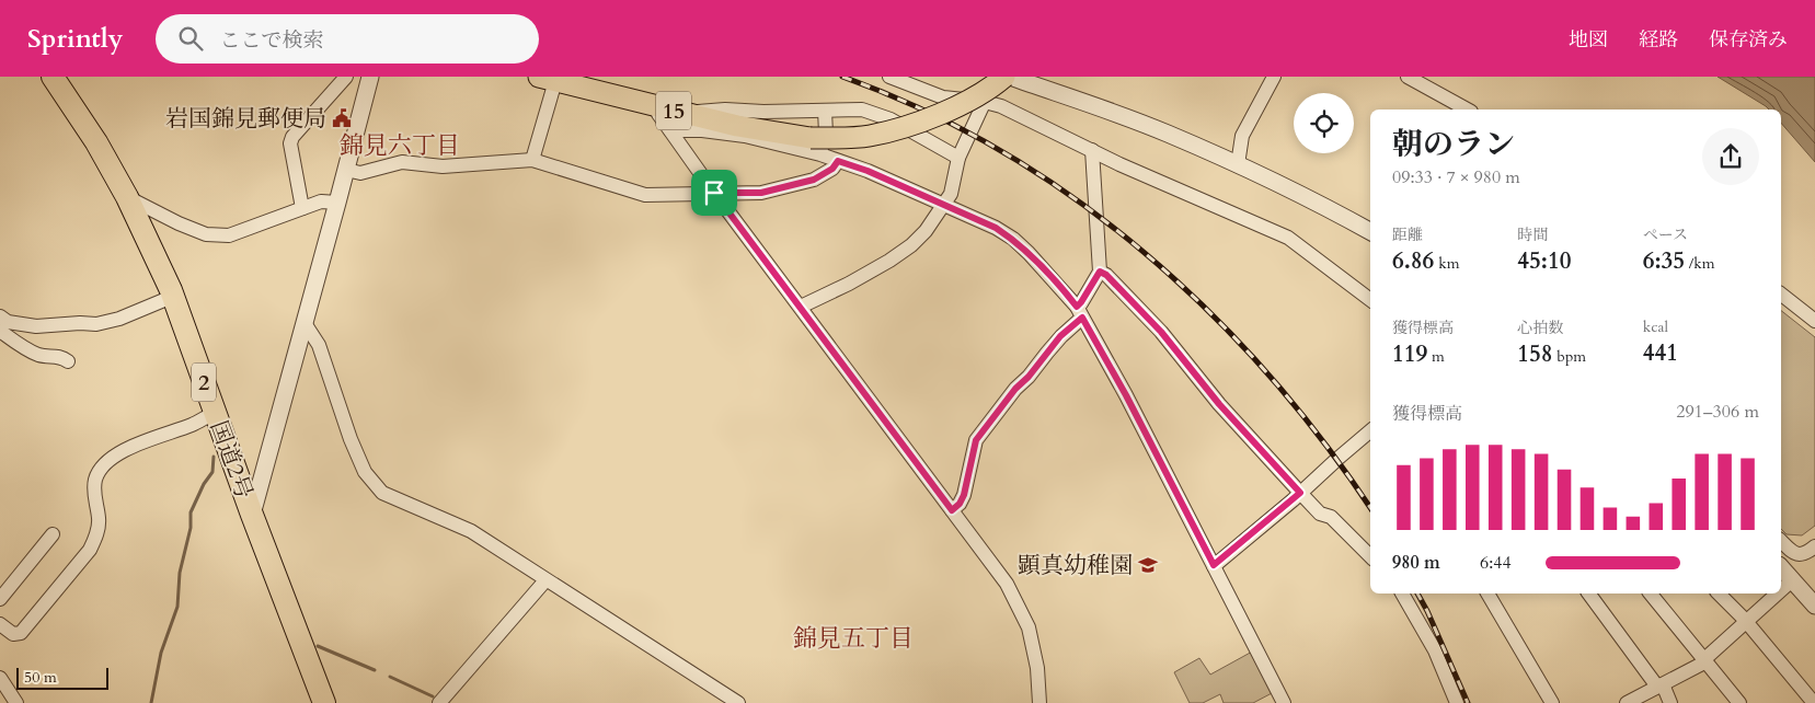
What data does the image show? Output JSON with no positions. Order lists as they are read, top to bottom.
{
  "streets": {
    "highway": ["2", "国道2号"],
    "main road": ["15"]
  },
  "districts": ["錦見六丁目", "錦見五丁目"],
  "places": {
    "public building": ["岩国錦見郵便局"],
    "school or university": ["顕真幼稚園"]
  },
  "scale_bar": "50 m",
  "page": {
    "header": "Sprintly",
    "search": "ここで検索",
    "nav": ["地図", "経路", "保存済み"],
    "heading": ["朝のラン", "09:33 · 7 × 980 m"],
    "stats": [
      ["距離", "6.86 km"],
      ["時間", "45:10"],
      ["ペース", "6:35 /km"],
      ["獲得標高", "119 m"],
      ["心拍数", "158 bpm"],
      ["kcal", "441"]
    ],
    "chart": ["獲得標高", "291–306 m"],
    "list": [
      {
        "name": "980 m",
        "note": "6:44"
      }
    ],
    "scale": "50 m"
  }
}
